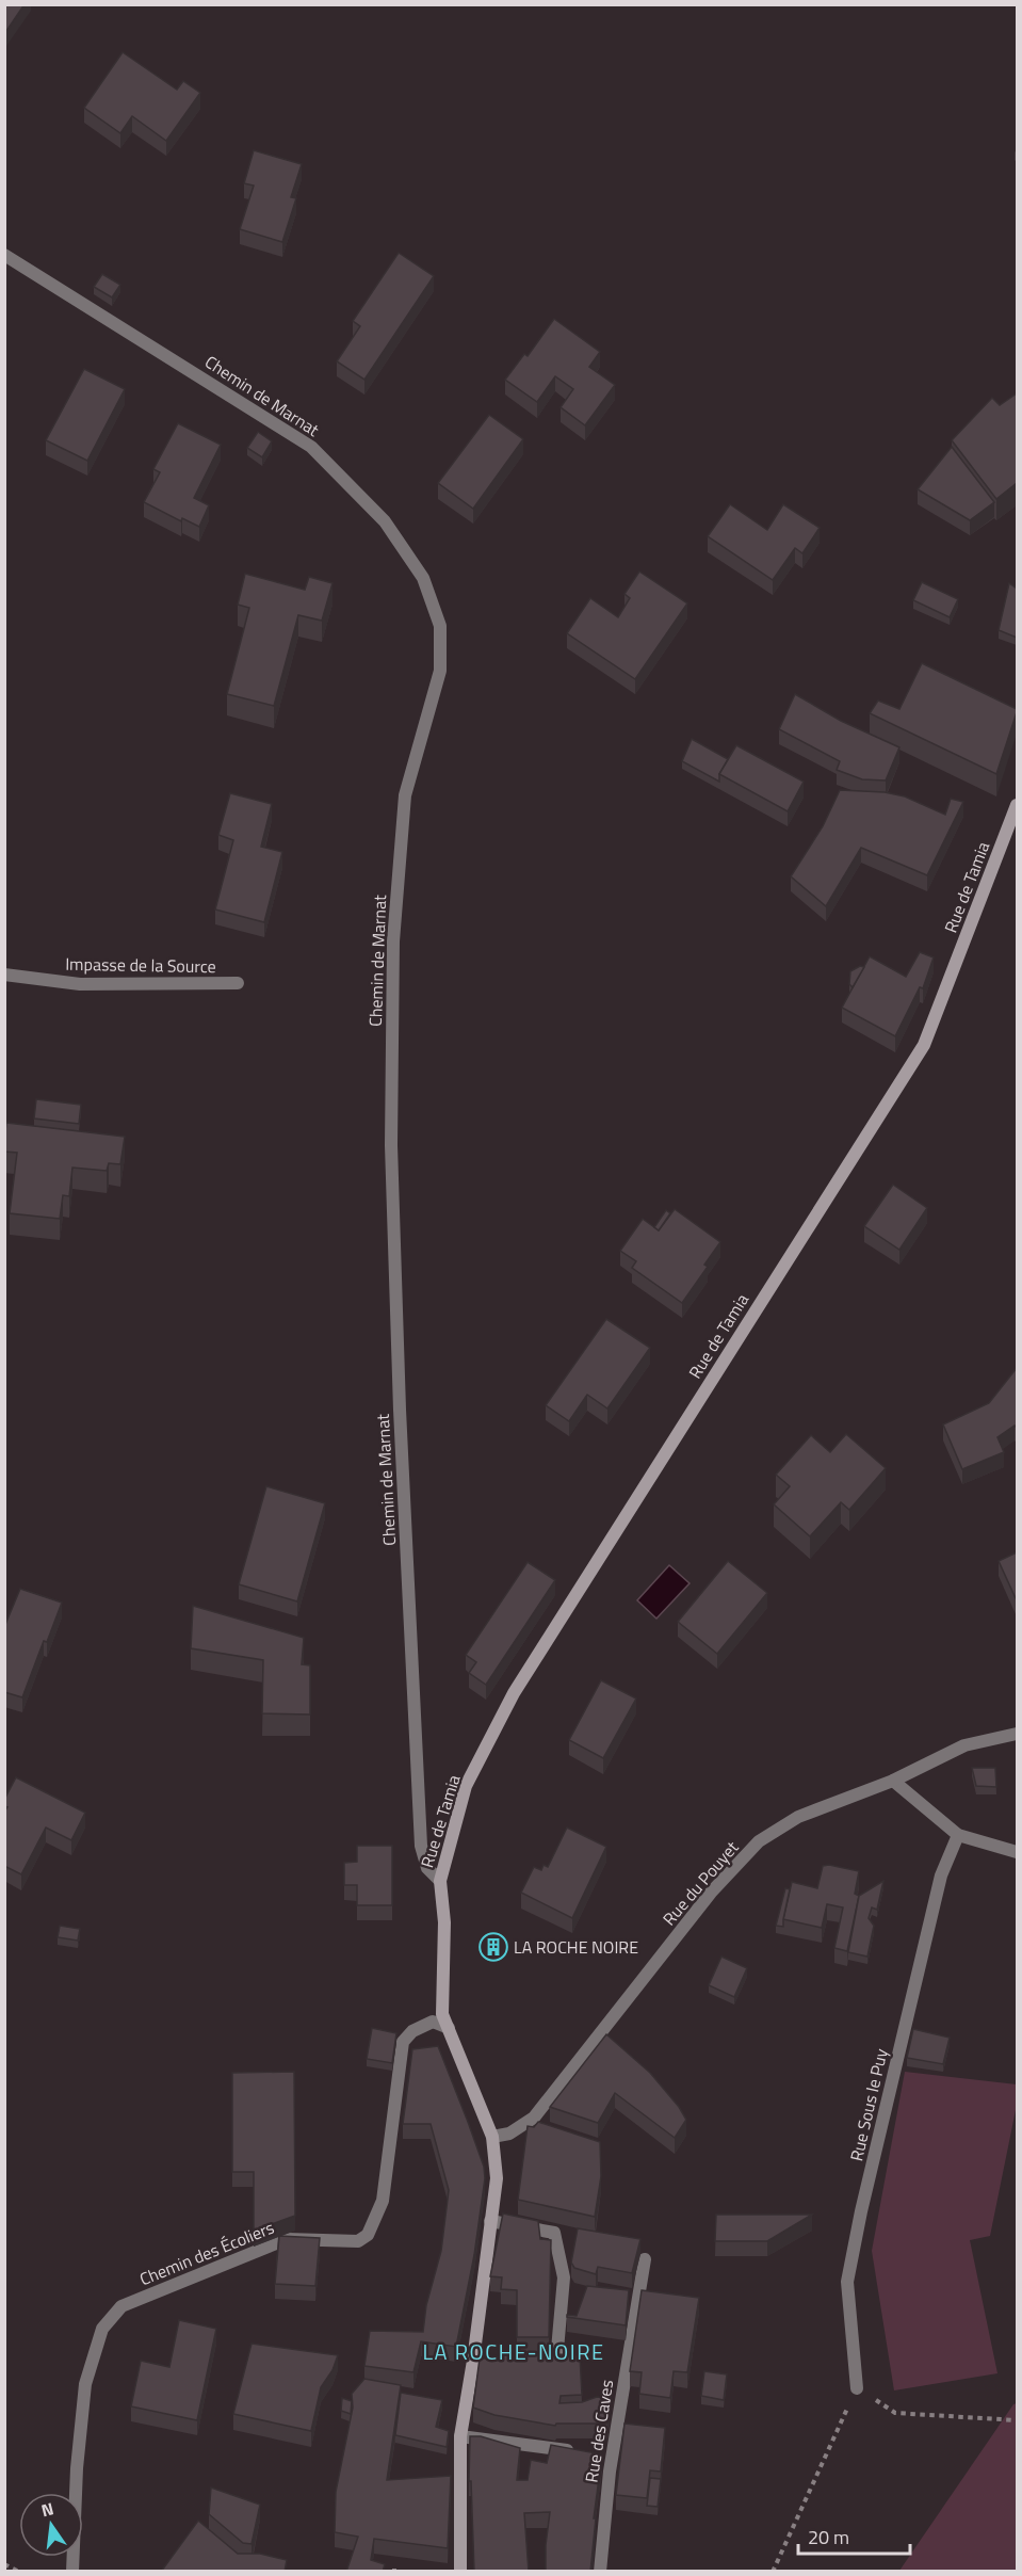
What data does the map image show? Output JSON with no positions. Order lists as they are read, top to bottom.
{
  "streets": {
    "street": [
      "Chemin de Marnat",
      "Rue de Tamia",
      "Impasse de la Source",
      "Rue du Pouyet",
      "Rue Sous le Puy",
      "Chemin des Écoliers",
      "Rue des Caves"
    ]
  },
  "crossings": [
    ["Chemin de Marnat", "Rue de Tamia"]
  ],
  "districts": ["LA ROCHE-NOIRE"],
  "places": {
    "building": ["LA ROCHE NOIRE"]
  },
  "scale_bar": "20 m",
  "north": "top"
}
